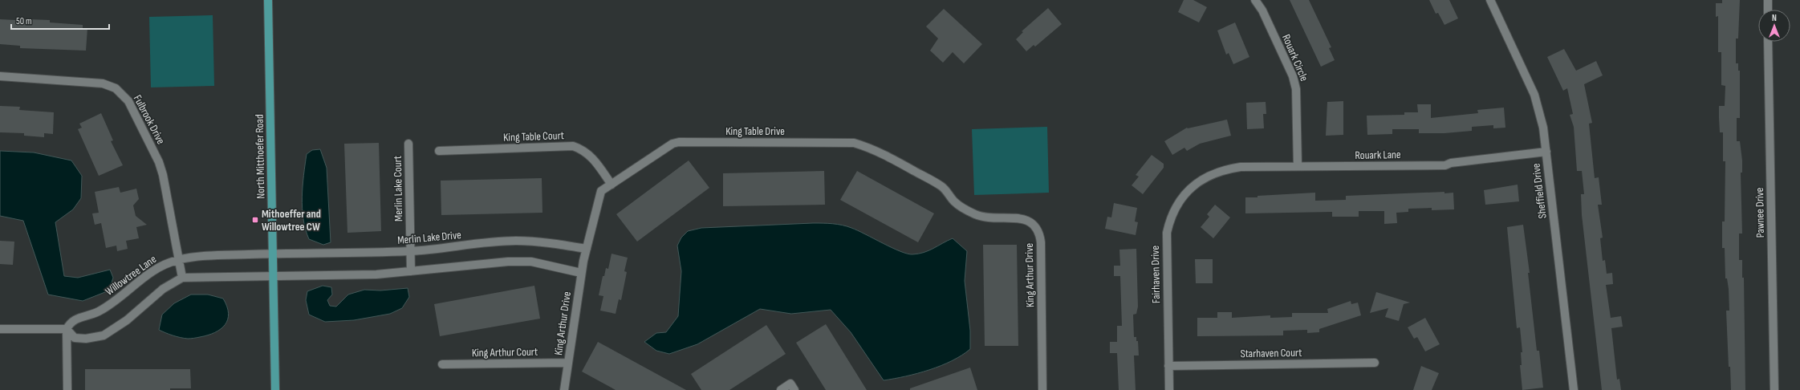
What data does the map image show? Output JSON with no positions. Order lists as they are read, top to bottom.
{
  "streets": {
    "main road": ["North Mitthoefer Road"],
    "street": [
      "Rouark Circle",
      "Fulbrook Drive",
      "King Table Drive",
      "King Table Court",
      "Rouark Lane",
      "Merlin Lake Court",
      "Sheffield Drive",
      "Pawnee Drive",
      "Merlin Lake Drive",
      "Fairhaven Drive",
      "Willowtree Lane",
      "King Arthur Drive",
      "King Arthur Court",
      "Starhaven Court"
    ]
  },
  "crossings": [
    ["Rouark Circle", "Rouark Lane"],
    ["Fulbrook Drive", "Willowtree Lane"],
    ["King Table Drive", "King Table Court"],
    ["King Table Drive", "Merlin Lake Drive"],
    ["King Table Drive", "King Arthur Drive"],
    ["Rouark Lane", "Sheffield Drive"],
    ["Rouark Lane", "Fairhaven Drive"],
    ["North Mitthoefer Road", "Merlin Lake Drive"],
    ["North Mitthoefer Road", "Willowtree Lane"],
    ["Merlin Lake Court", "Merlin Lake Drive"],
    ["Merlin Lake Drive", "Willowtree Lane"],
    ["Fairhaven Drive", "Starhaven Court"],
    ["King Arthur Drive", "King Arthur Court"]
  ],
  "places": {
    "transit": ["Mithoeffer and Willowtree CW"]
  },
  "scale_bar": "50 m",
  "north": "top"
}
